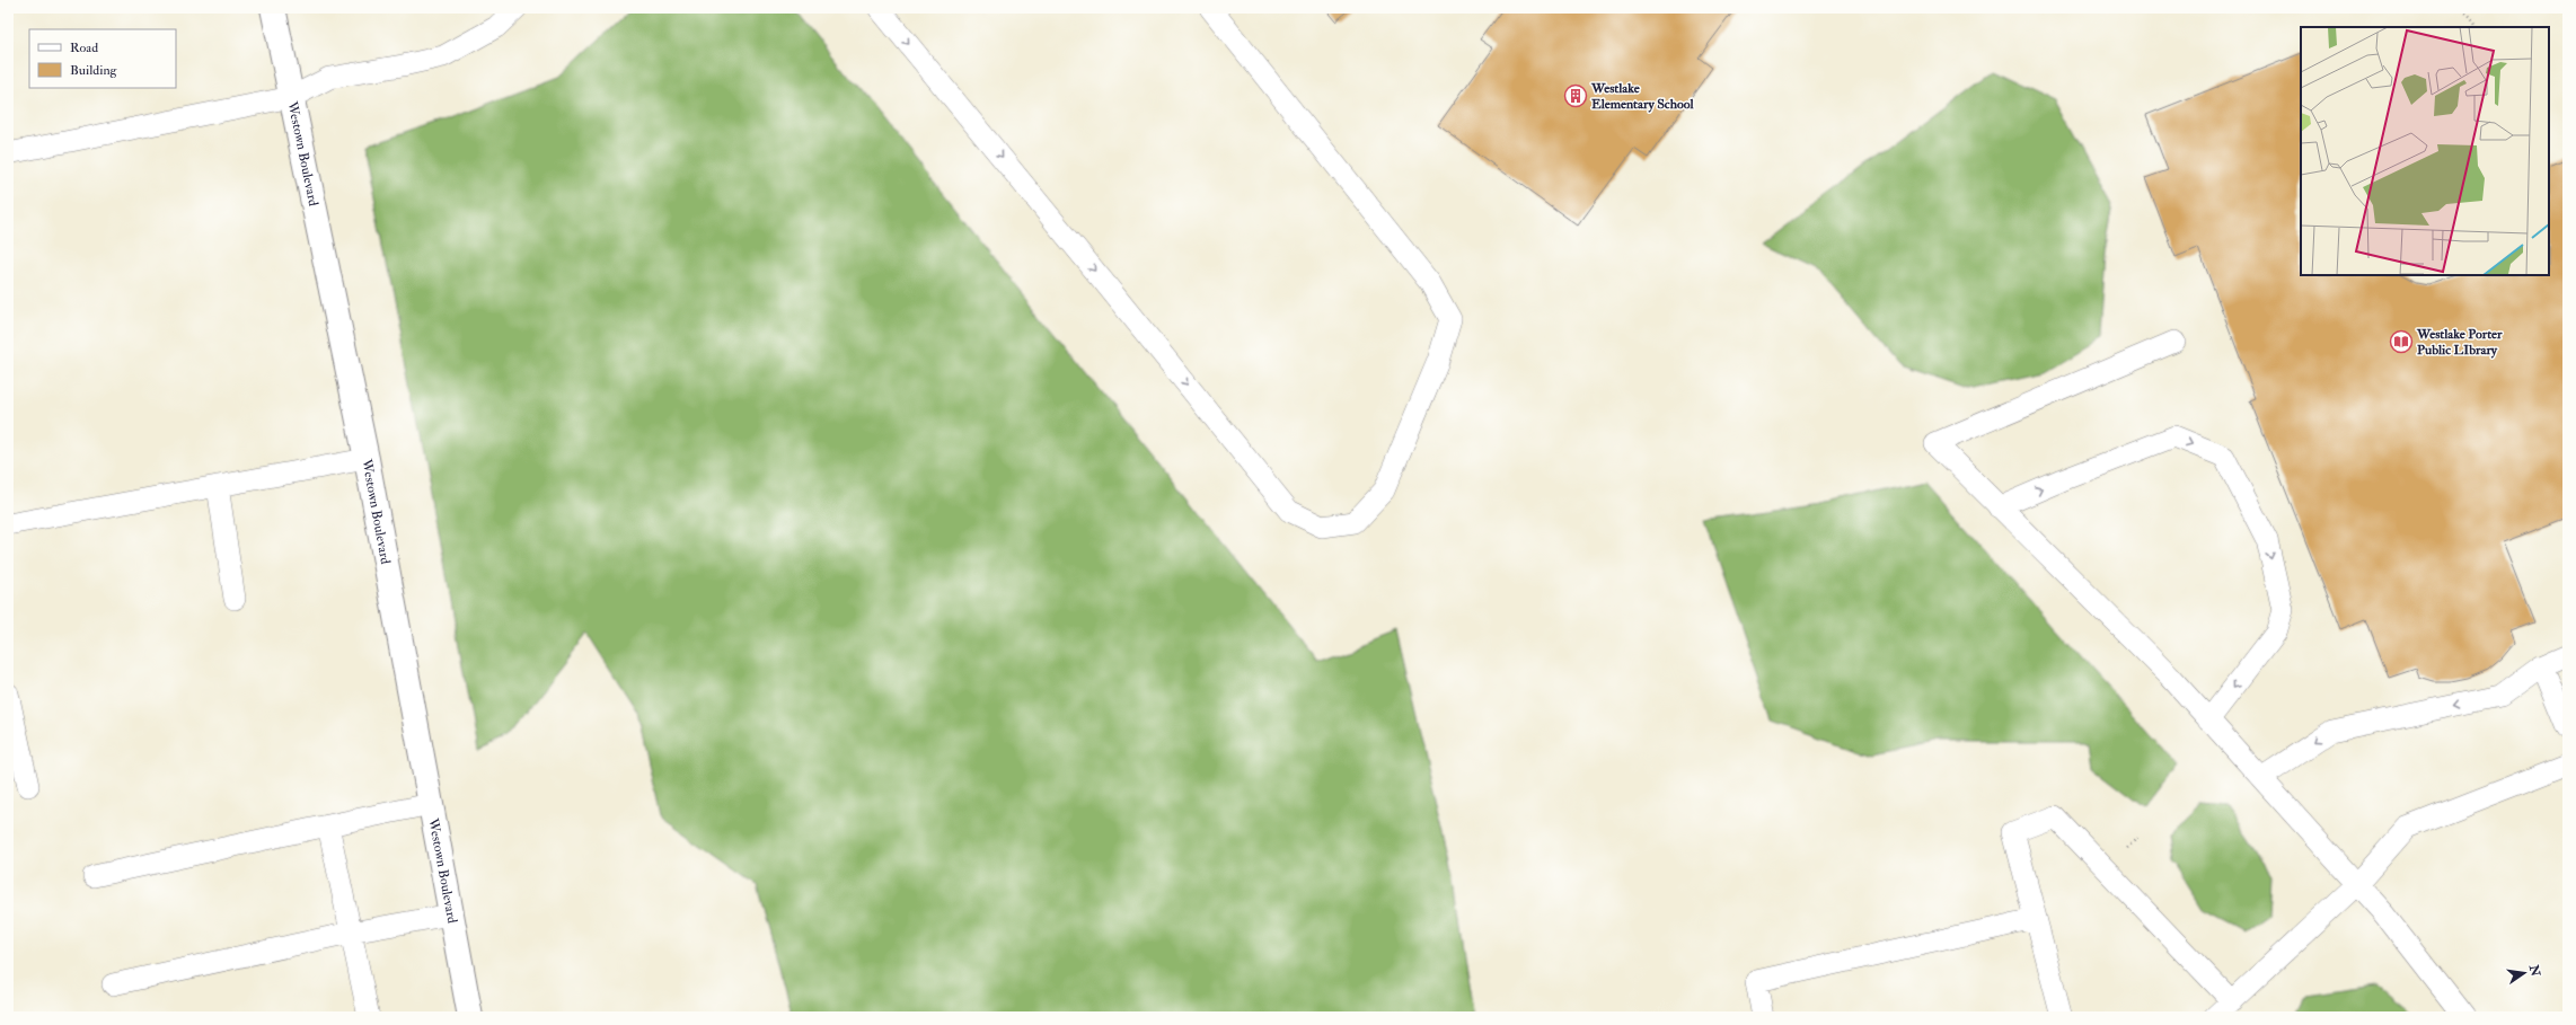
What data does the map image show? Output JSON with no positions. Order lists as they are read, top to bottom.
{
  "streets": {
    "street": ["Westown Boulevard"]
  },
  "places": {
    "building": ["Westlake Elementary School"],
    "library": ["Westlake Porter Public LIbrary"]
  },
  "legend": ["Road", "Building"],
  "north": "right"
}
